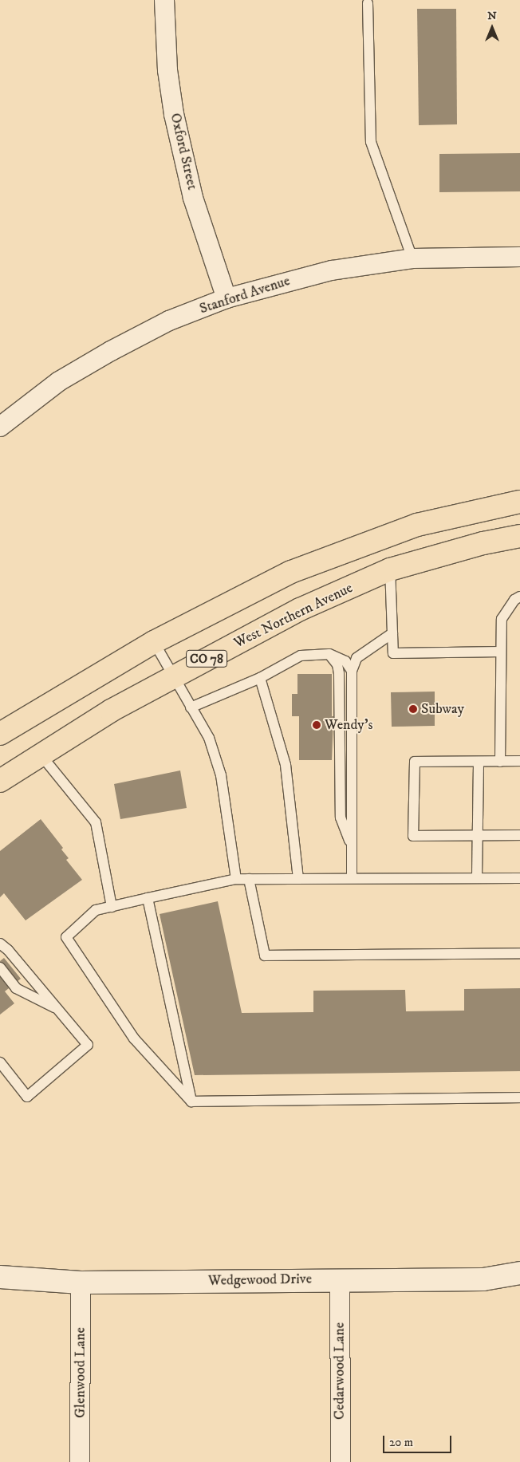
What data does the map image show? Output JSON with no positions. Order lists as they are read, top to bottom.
{
  "streets": {
    "main road": ["West Northern Avenue", "CO 78"],
    "street": [
      "Oxford Street",
      "Stanford Avenue",
      "Wedgewood Drive",
      "Cedarwood Lane",
      "Glenwood Lane"
    ]
  },
  "crossings": [
    ["Oxford Street", "Stanford Avenue"],
    ["Wedgewood Drive", "Cedarwood Lane"],
    ["Wedgewood Drive", "Glenwood Lane"]
  ],
  "places": ["Subway", "Wendy's"],
  "scale_bar": "20 m",
  "north": "top"
}
